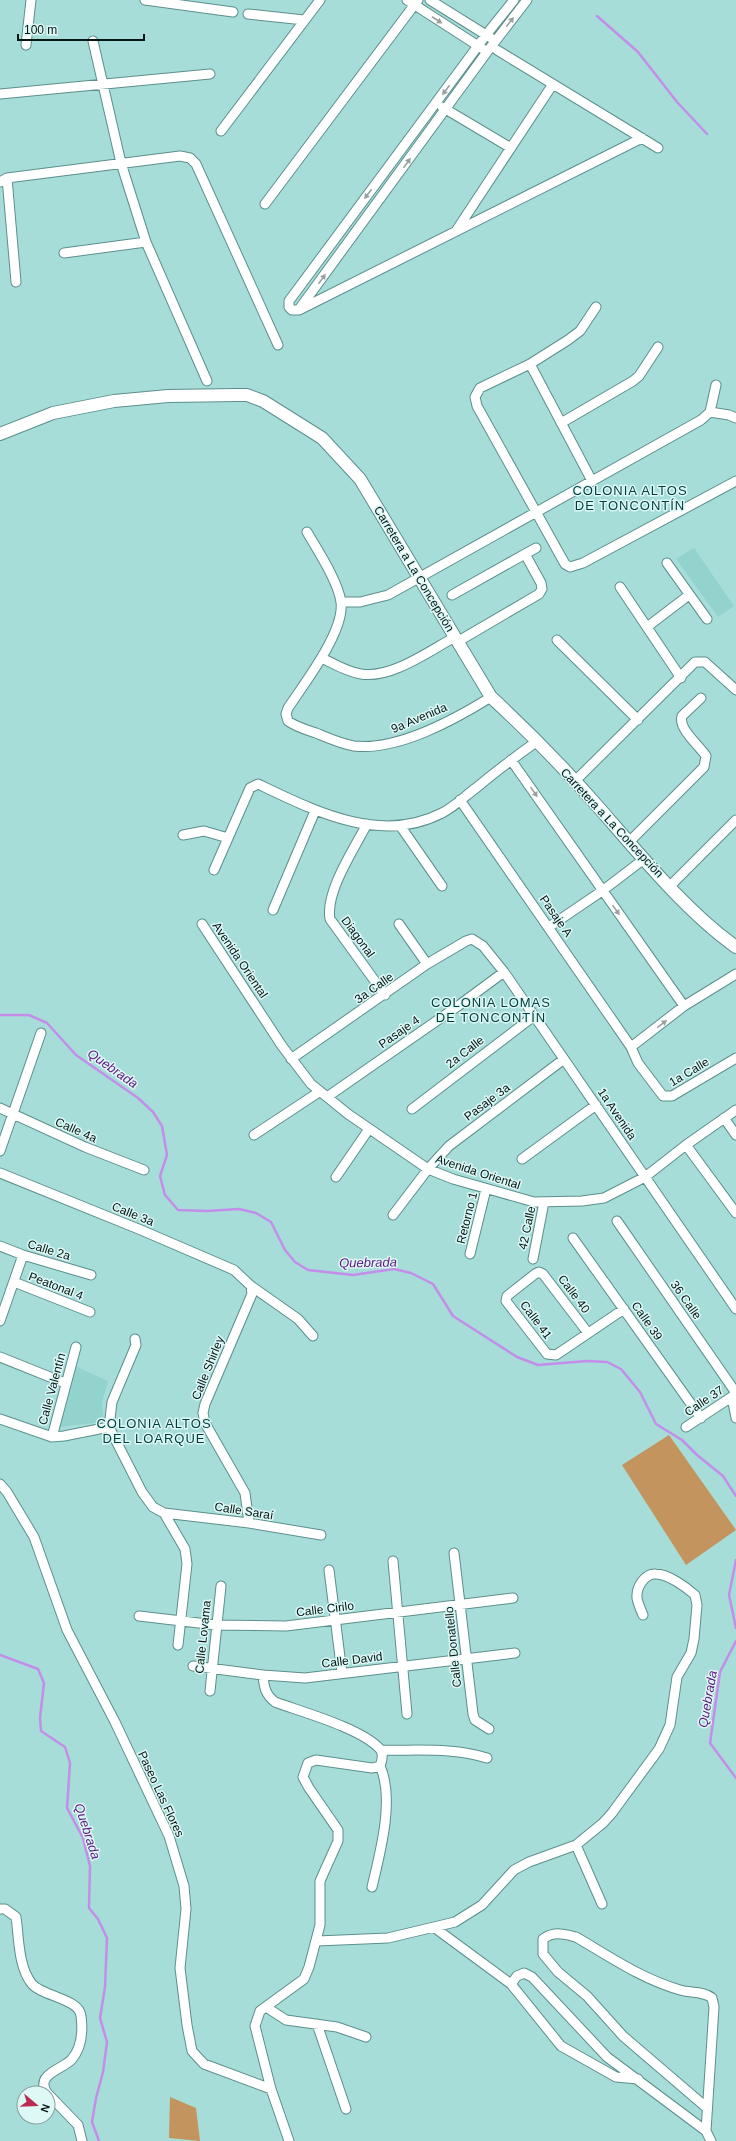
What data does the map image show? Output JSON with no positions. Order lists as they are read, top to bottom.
{
  "streets": {
    "main road": ["Carretera a La Concepción"],
    "street": [
      "9a Avenida",
      "Pasaje A",
      "Diagonal",
      "Avenida Oriental",
      "3a Calle",
      "Pasaje 4",
      "2a Calle",
      "1a Calle",
      "Pasaje 3a",
      "1a Avenida",
      "Calle 4a",
      "Calle 3a",
      "Retorno 1",
      "42 Calle",
      "Calle 2a",
      "Peatonal 4",
      "Calle 40",
      "36 Calle",
      "Calle 41",
      "Calle 39",
      "Calle Shirley",
      "Calle Valentín",
      "Calle 37",
      "Calle Saraí",
      "Calle Cirilo",
      "Calle Lovama",
      "Calle Donatello",
      "Calle David",
      "Paseo Las Flores"
    ]
  },
  "crossings": [
    ["Carretera a La Concepción", "9a Avenida"],
    ["Pasaje A", "1a Calle"],
    ["Diagonal", "3a Calle"],
    ["Avenida Oriental", "3a Calle"],
    ["Avenida Oriental", "Pasaje 4"],
    ["Avenida Oriental", "Pasaje 3a"],
    ["Avenida Oriental", "1a Avenida"],
    ["Avenida Oriental", "Retorno 1"],
    ["Avenida Oriental", "42 Calle"],
    ["3a Calle", "1a Avenida"],
    ["Pasaje 4", "1a Avenida"],
    ["2a Calle", "1a Avenida"],
    ["Pasaje 3a", "1a Avenida"],
    ["Calle 3a", "Calle Shirley"],
    ["Calle 40", "Calle 41"],
    ["36 Calle", "Calle 37"],
    ["Calle 41", "Calle 39"],
    ["Calle 39", "Calle 37"],
    ["Calle Shirley", "Calle Saraí"],
    ["Calle Cirilo", "Calle Lovama"],
    ["Calle Cirilo", "Calle Donatello"],
    ["Calle Lovama", "Calle David"],
    ["Calle Donatello", "Calle David"]
  ],
  "districts": ["COLONIA ALTOS DE TONCONTÍN", "COLONIA LOMAS DE TONCONTÍN", "COLONIA ALTOS DEL LOARQUE"],
  "water": ["Quebrada"],
  "scale_bar": "100 m",
  "north": "right"
}
